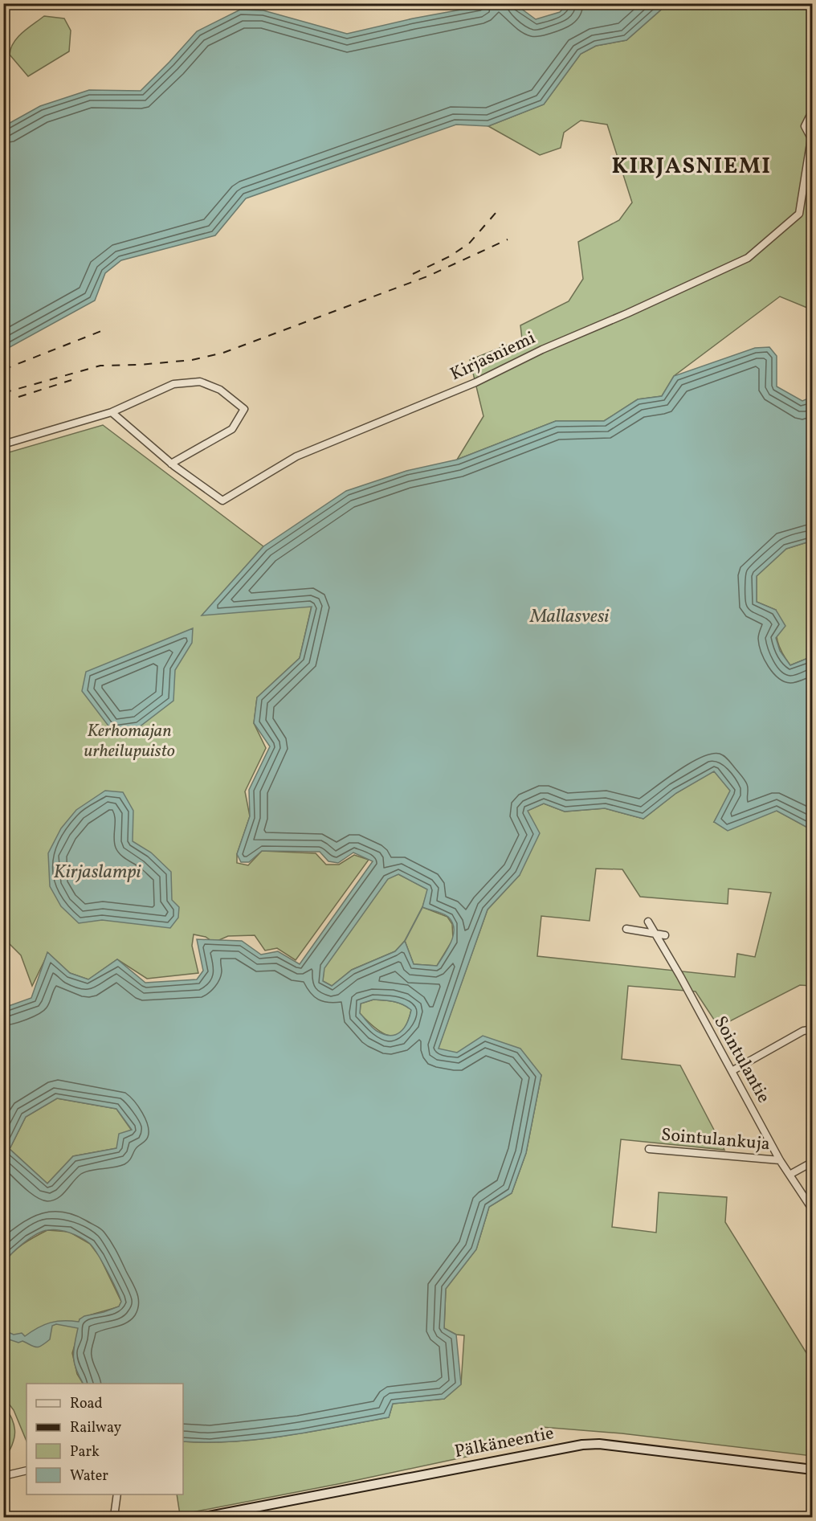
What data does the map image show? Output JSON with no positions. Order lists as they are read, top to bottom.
{
  "streets": {
    "main road": ["Pälkäneentie"],
    "street": ["Kirjasniemi", "Sointulantie", "Sointulankuja"]
  },
  "crossings": [
    ["Sointulantie", "Sointulankuja"]
  ],
  "districts": ["KIRJASNIEMI"],
  "water": ["Mallasvesi", "Kirjaslampi"],
  "parks": ["Kerhomajan urheilupuisto"],
  "legend": [
    "Road",
    "Railway",
    "Park",
    "Water"
  ]
}
